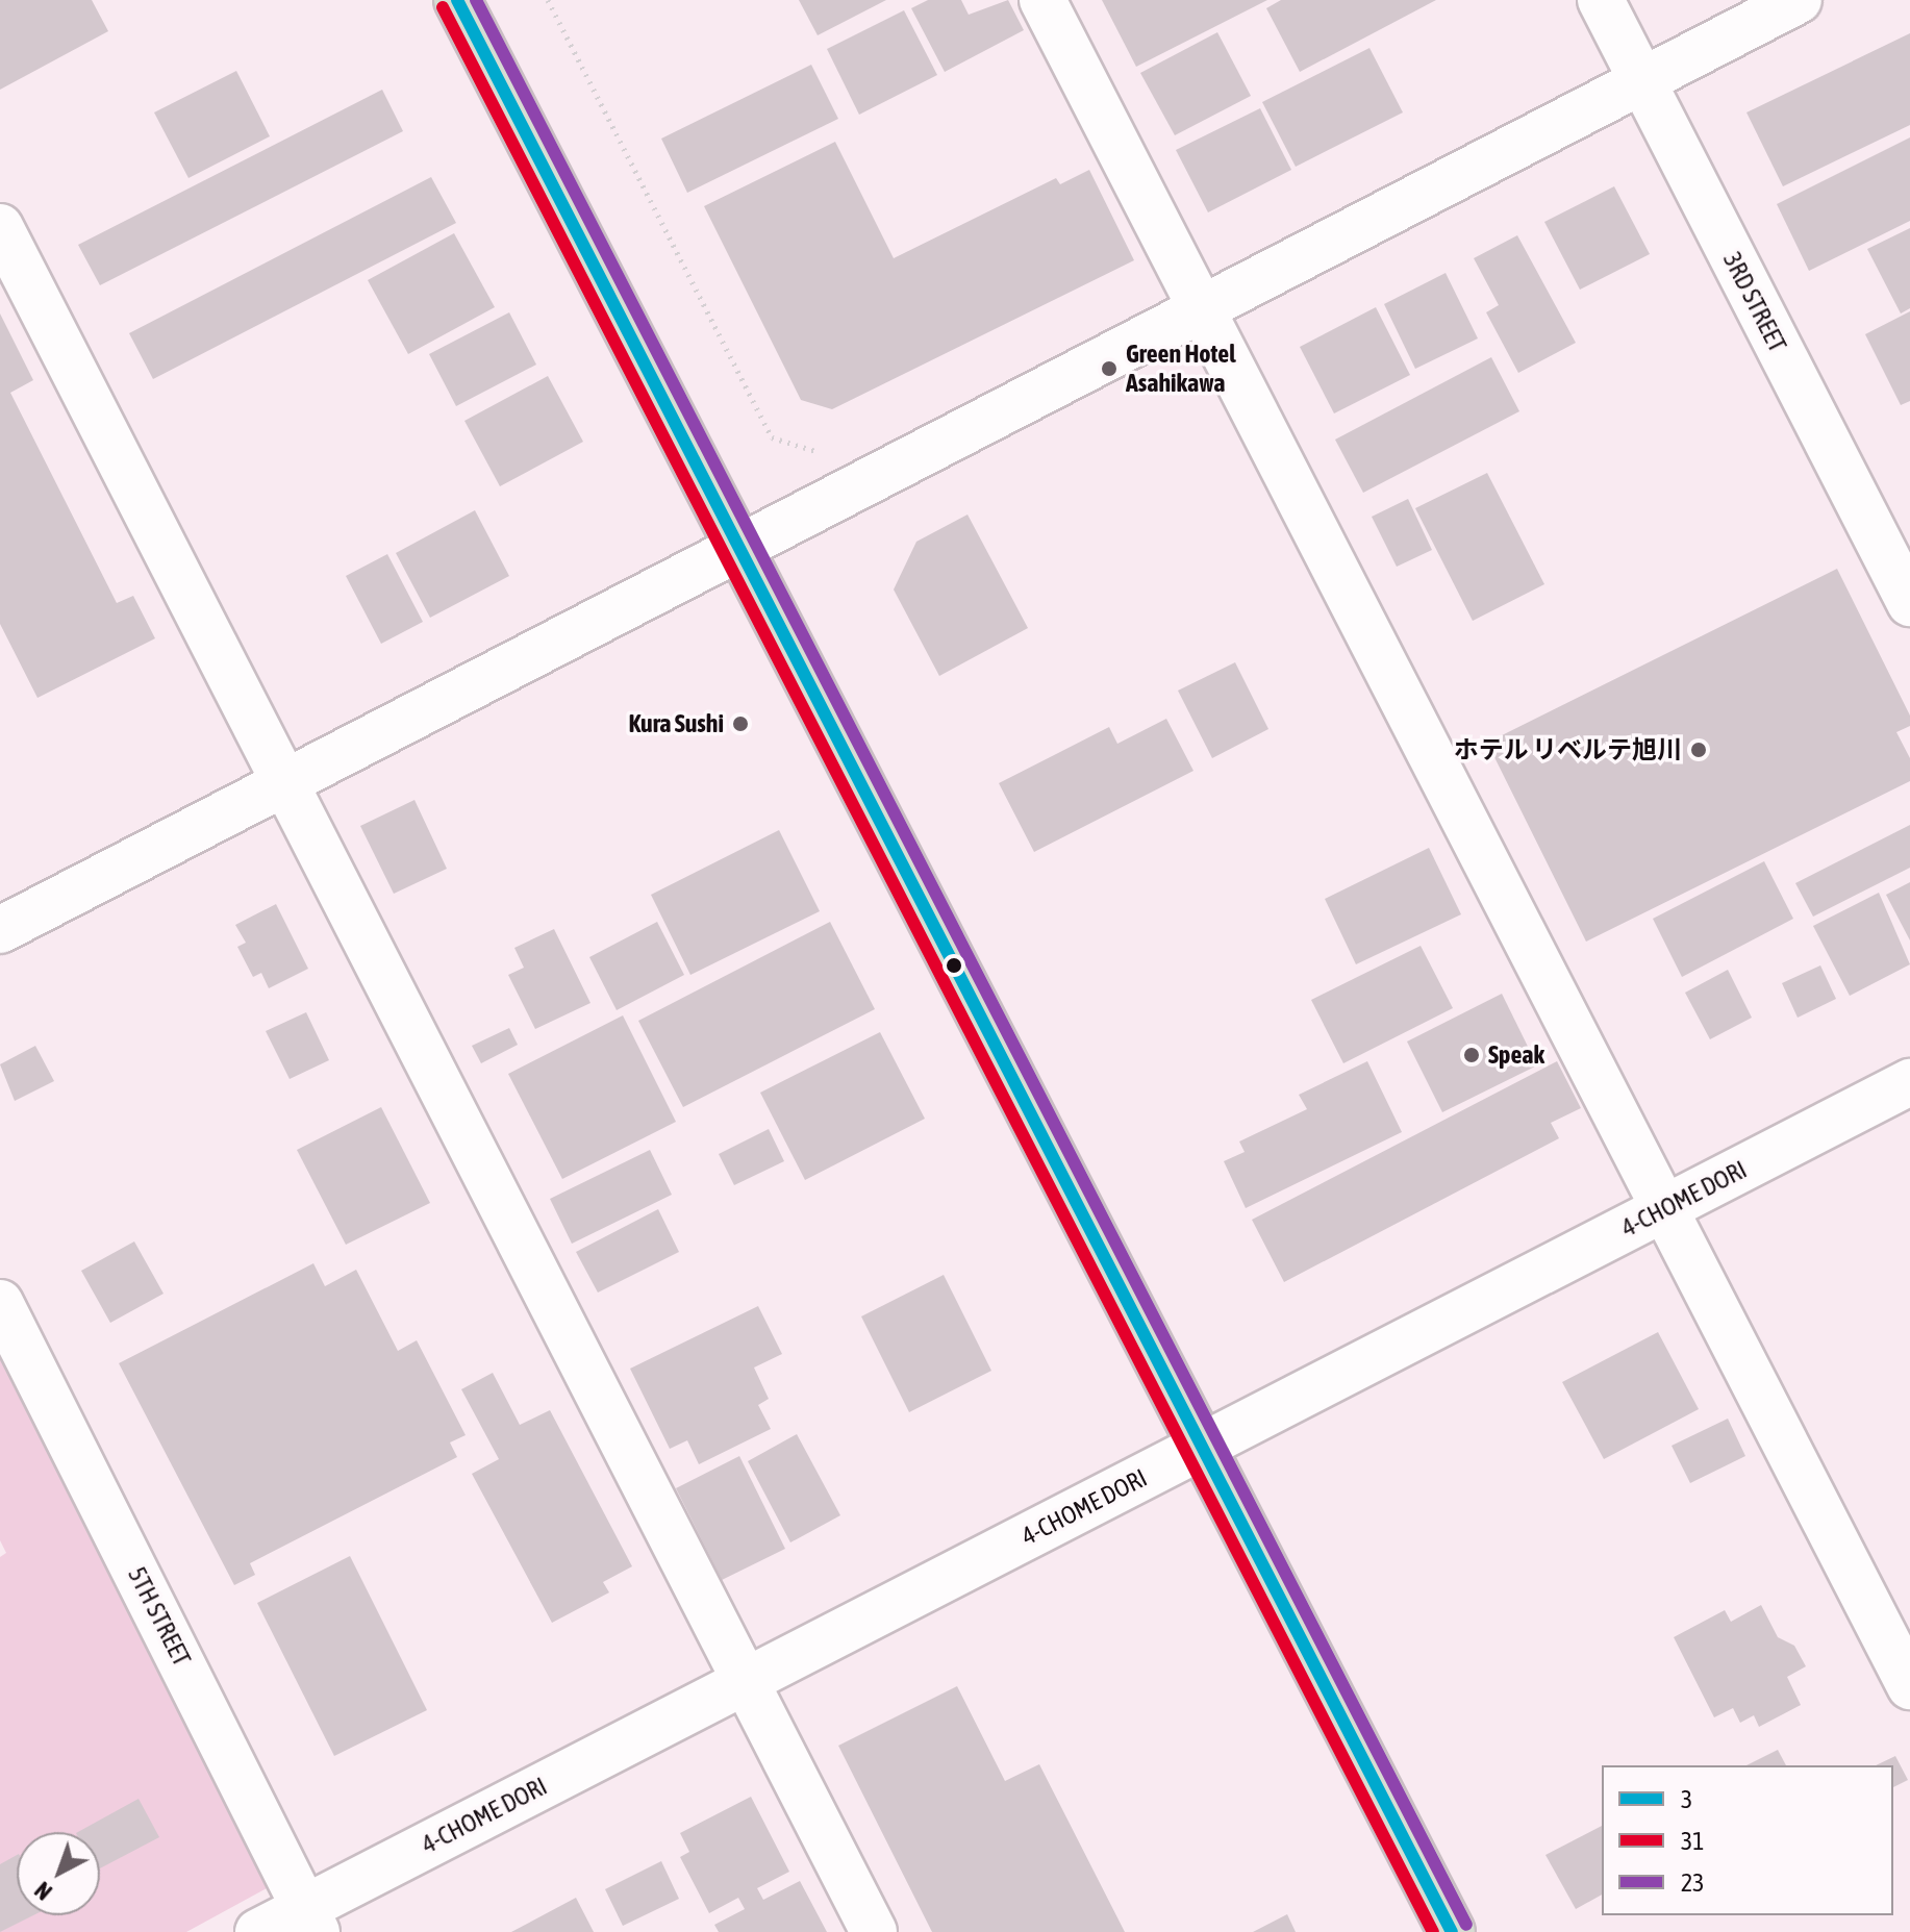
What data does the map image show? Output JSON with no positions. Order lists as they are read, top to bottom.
{
  "streets": {
    "street": ["3RD STREET", "4-CHOME DORI", "5TH STREET"]
  },
  "crossings": [
    ["4-CHOME DORI", "5TH STREET"]
  ],
  "places": [
    "Green Hotel Asahikawa",
    "Kura Sushi",
    "ホテル リベルテ旭川",
    "Speak"
  ],
  "lines": ["transit line 3", "transit line 23", "transit line 31"],
  "legend": ["3", "31", "23"],
  "north": "bottom left"
}
